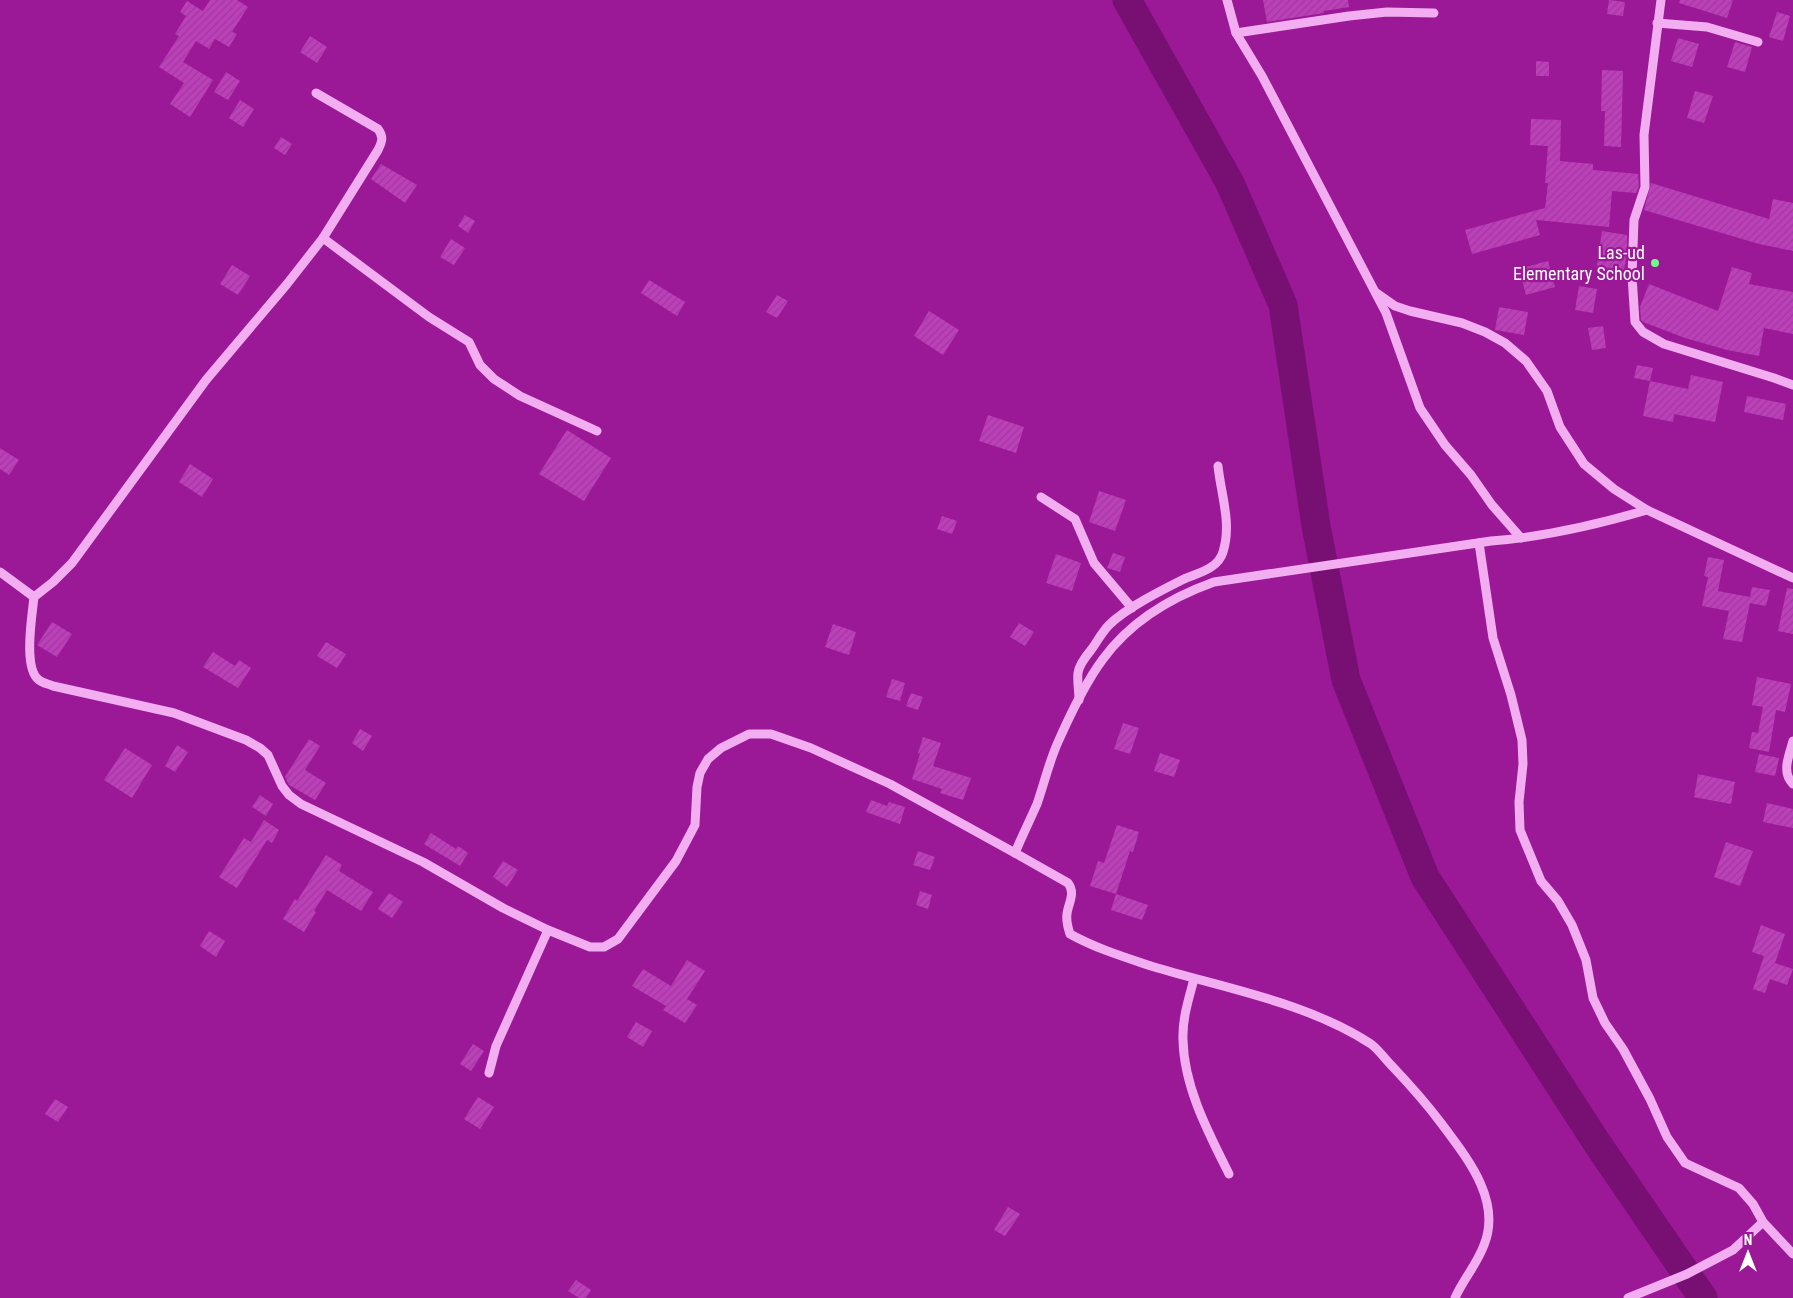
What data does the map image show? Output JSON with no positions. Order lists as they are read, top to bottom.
{
  "places": ["Las-ud Elementary School"],
  "north": "top"
}
